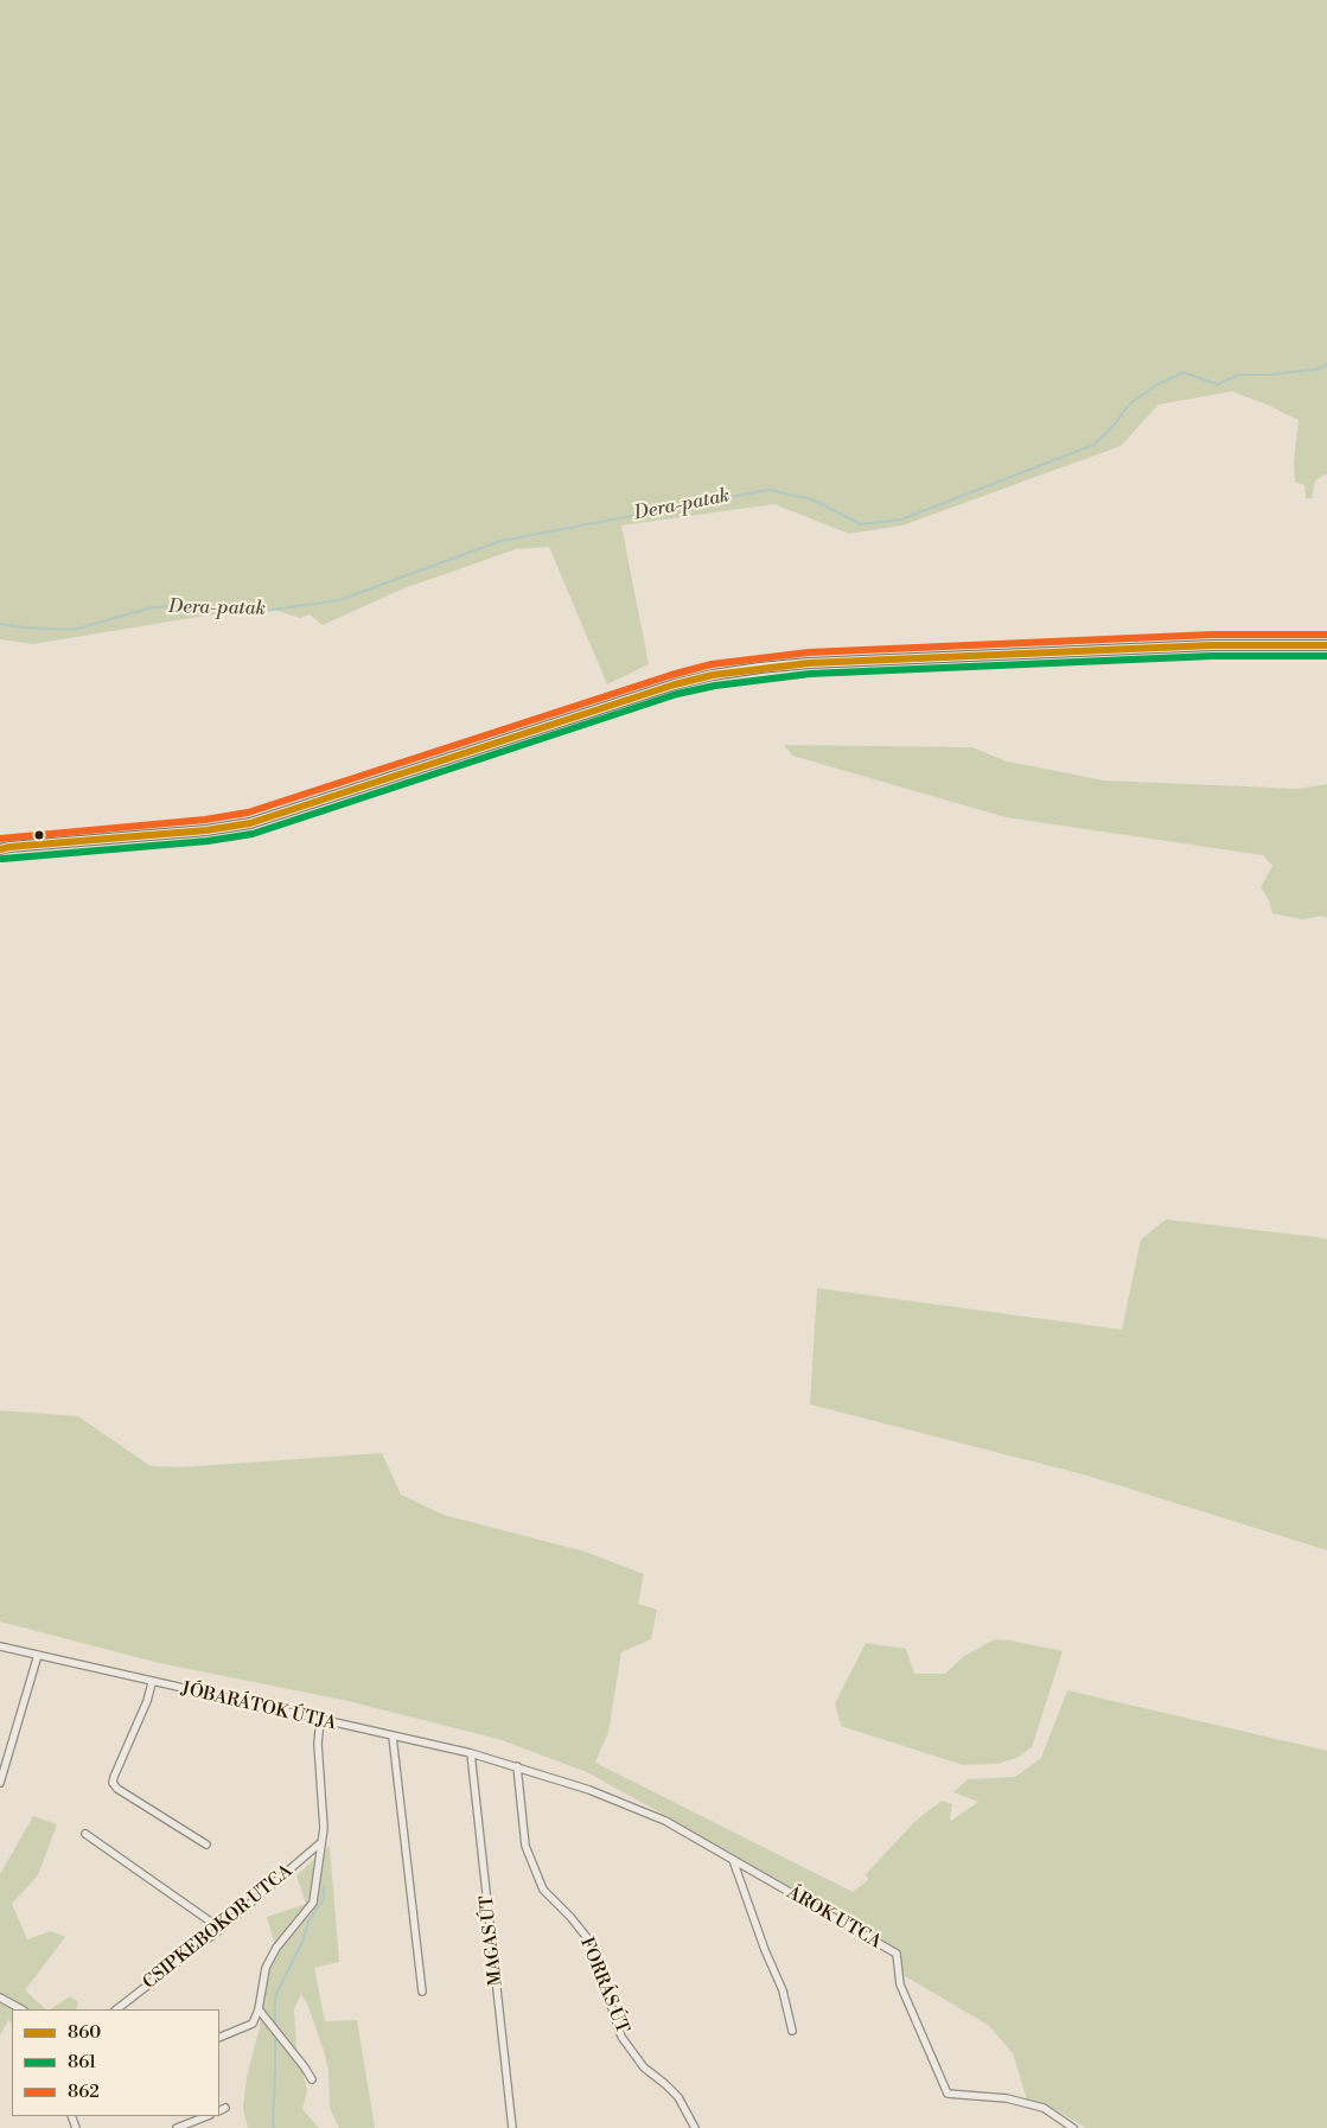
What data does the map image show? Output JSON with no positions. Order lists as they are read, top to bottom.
{
  "streets": {
    "street": [
      "JÓBARÁTOK ÚTJA",
      "ÁROK UTCA",
      "CSIPKEBOKOR UTCA",
      "MAGAS ÚT",
      "FORRÁS ÚT"
    ]
  },
  "crossings": [
    ["JÓBARÁTOK ÚTJA", "ÁROK UTCA"],
    ["JÓBARÁTOK ÚTJA", "MAGAS ÚT"],
    ["JÓBARÁTOK ÚTJA", "FORRÁS ÚT"]
  ],
  "water": ["Dera-patak"],
  "lines": ["transit line 862", "transit line 860", "transit line 861"],
  "legend": ["860", "861", "862"]
}
